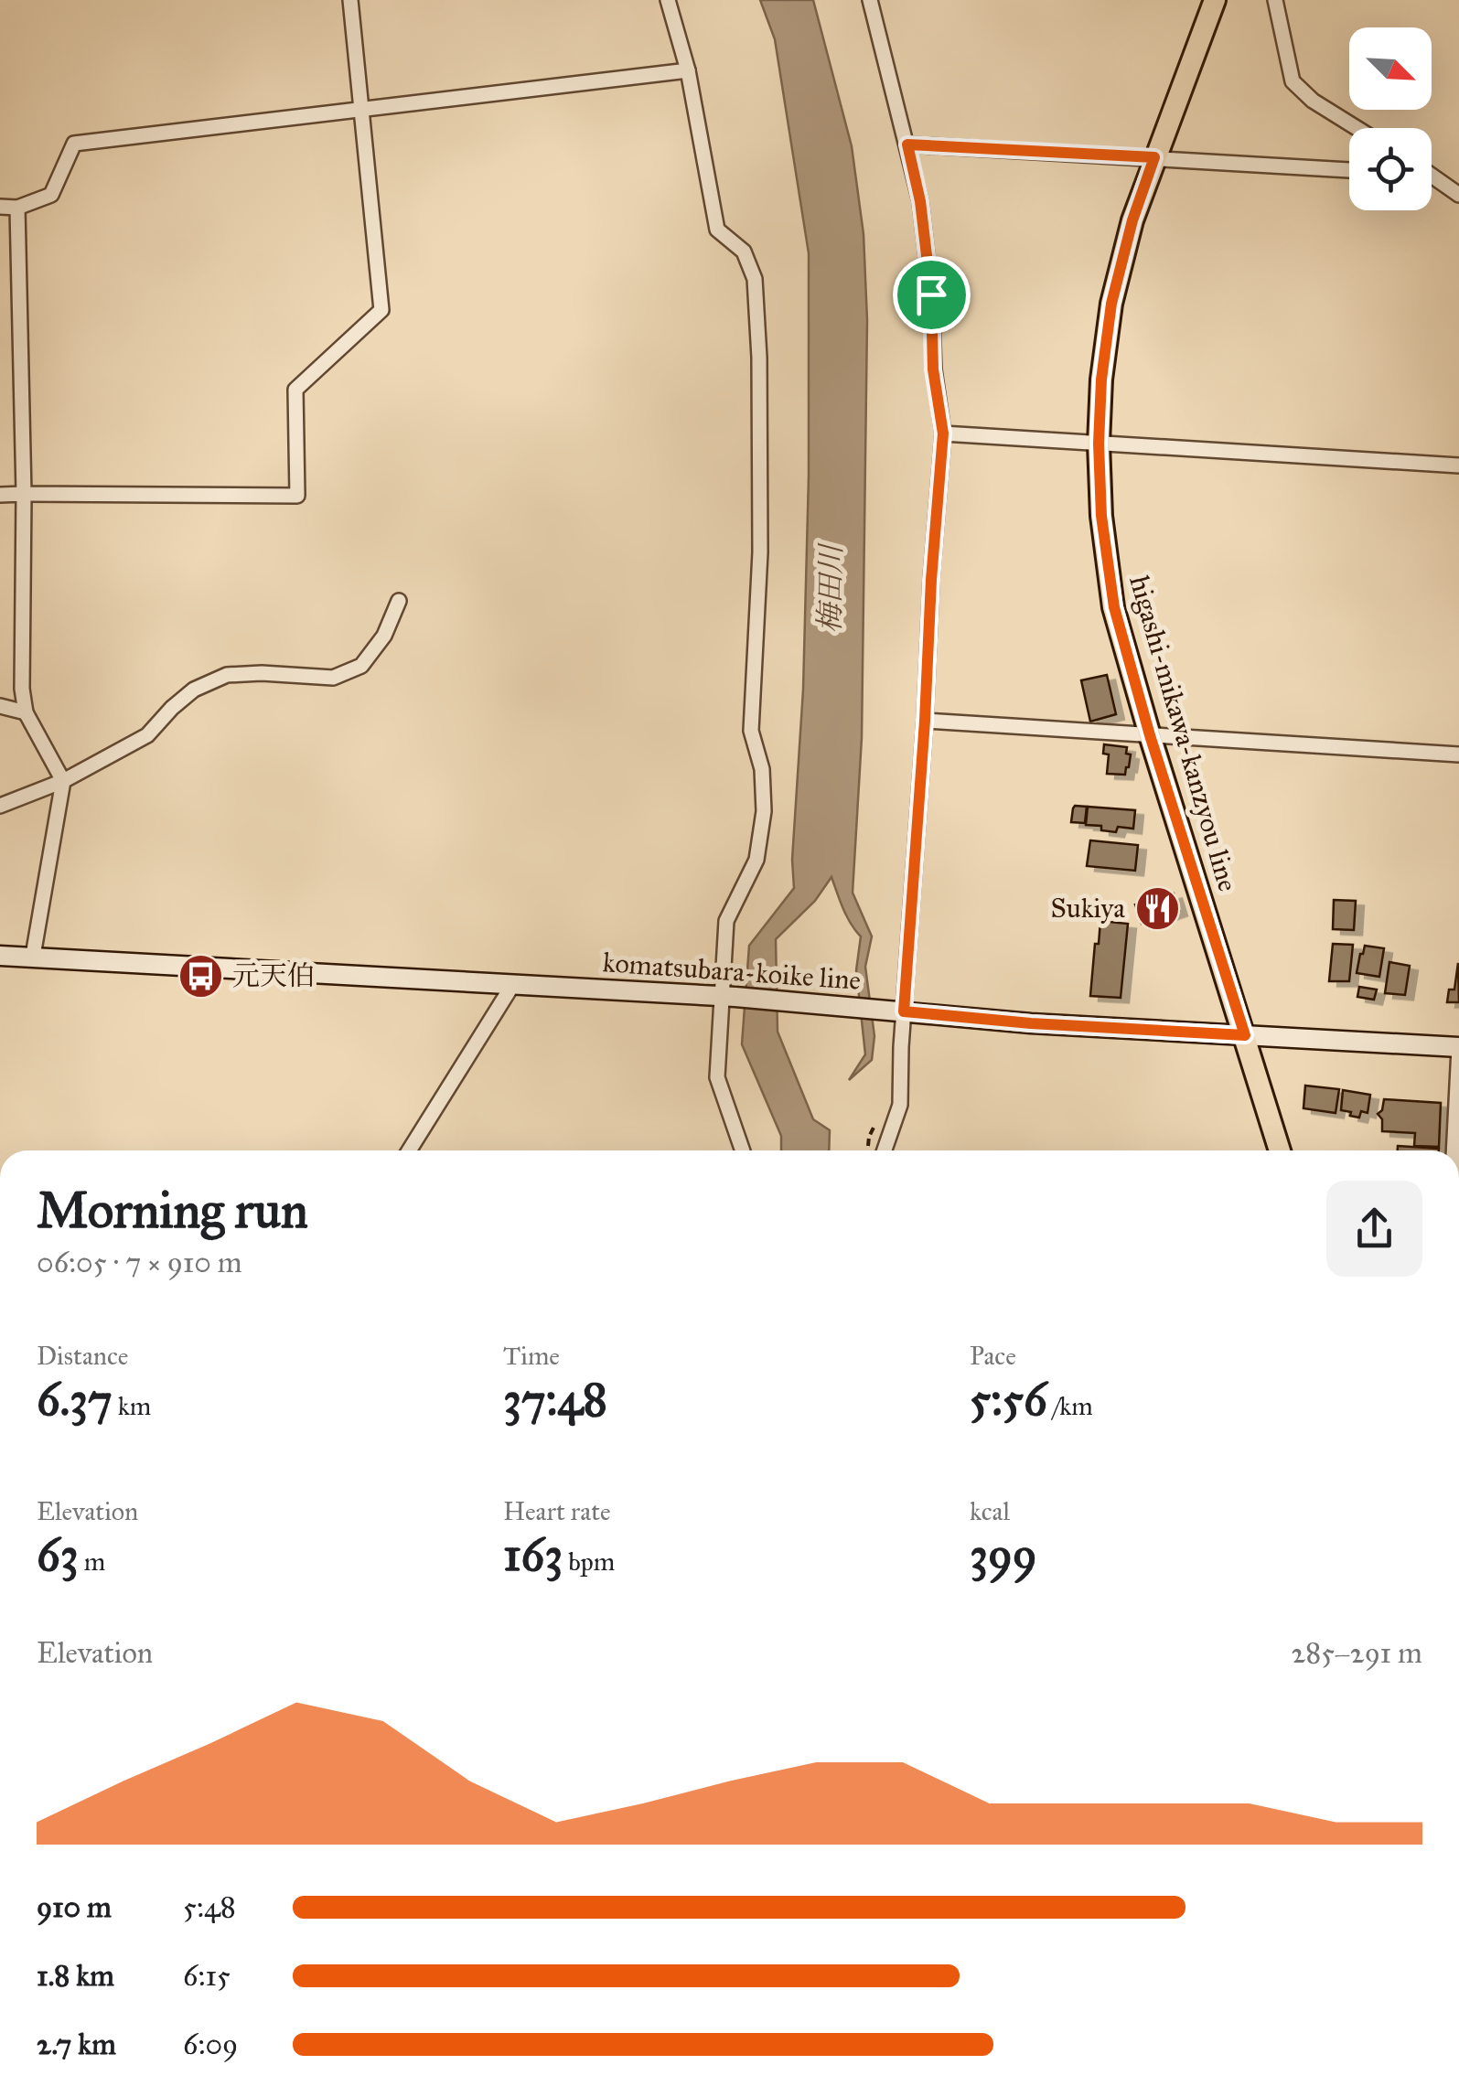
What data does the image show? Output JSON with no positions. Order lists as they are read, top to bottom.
{
  "streets": {
    "main road": ["higashi-mikawa-kanzyou line", "komatsubara-koike line"]
  },
  "crossings": [
    ["higashi-mikawa-kanzyou line", "komatsubara-koike line"]
  ],
  "water": ["梅田川"],
  "places": {
    "restaurant": ["Sukiya"],
    "bus stop": ["元天伯"]
  },
  "north": "bottom right",
  "page": {
    "heading": ["Morning run", "06:05 · 7 × 910 m"],
    "stats": [
      ["Distance", "6.37 km"],
      ["Time", "37:48"],
      ["Pace", "5:56 /km"],
      ["Elevation", "63 m"],
      ["Heart rate", "163 bpm"],
      ["kcal", "399"]
    ],
    "chart": ["Elevation", "285–291 m"],
    "list": [
      {
        "name": "910 m",
        "note": "5:48"
      },
      {
        "name": "1.8 km",
        "note": "6:15"
      },
      {
        "name": "2.7 km",
        "note": "6:09"
      }
    ]
  }
}
